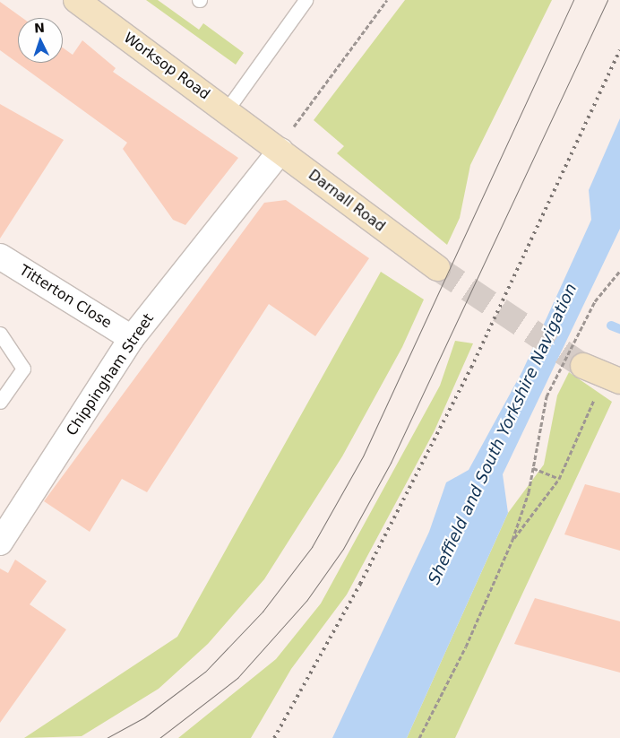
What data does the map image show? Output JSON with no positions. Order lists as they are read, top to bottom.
{
  "streets": {
    "main road": ["Worksop Road", "Darnall Road"],
    "street": ["Titterton Close", "Chippingham Street"]
  },
  "crossings": [
    ["Worksop Road", "Darnall Road"],
    ["Darnall Road", "Chippingham Street"],
    ["Titterton Close", "Chippingham Street"]
  ],
  "water": ["Sheffield and South Yorkshire Navigation"],
  "north": "top"
}
